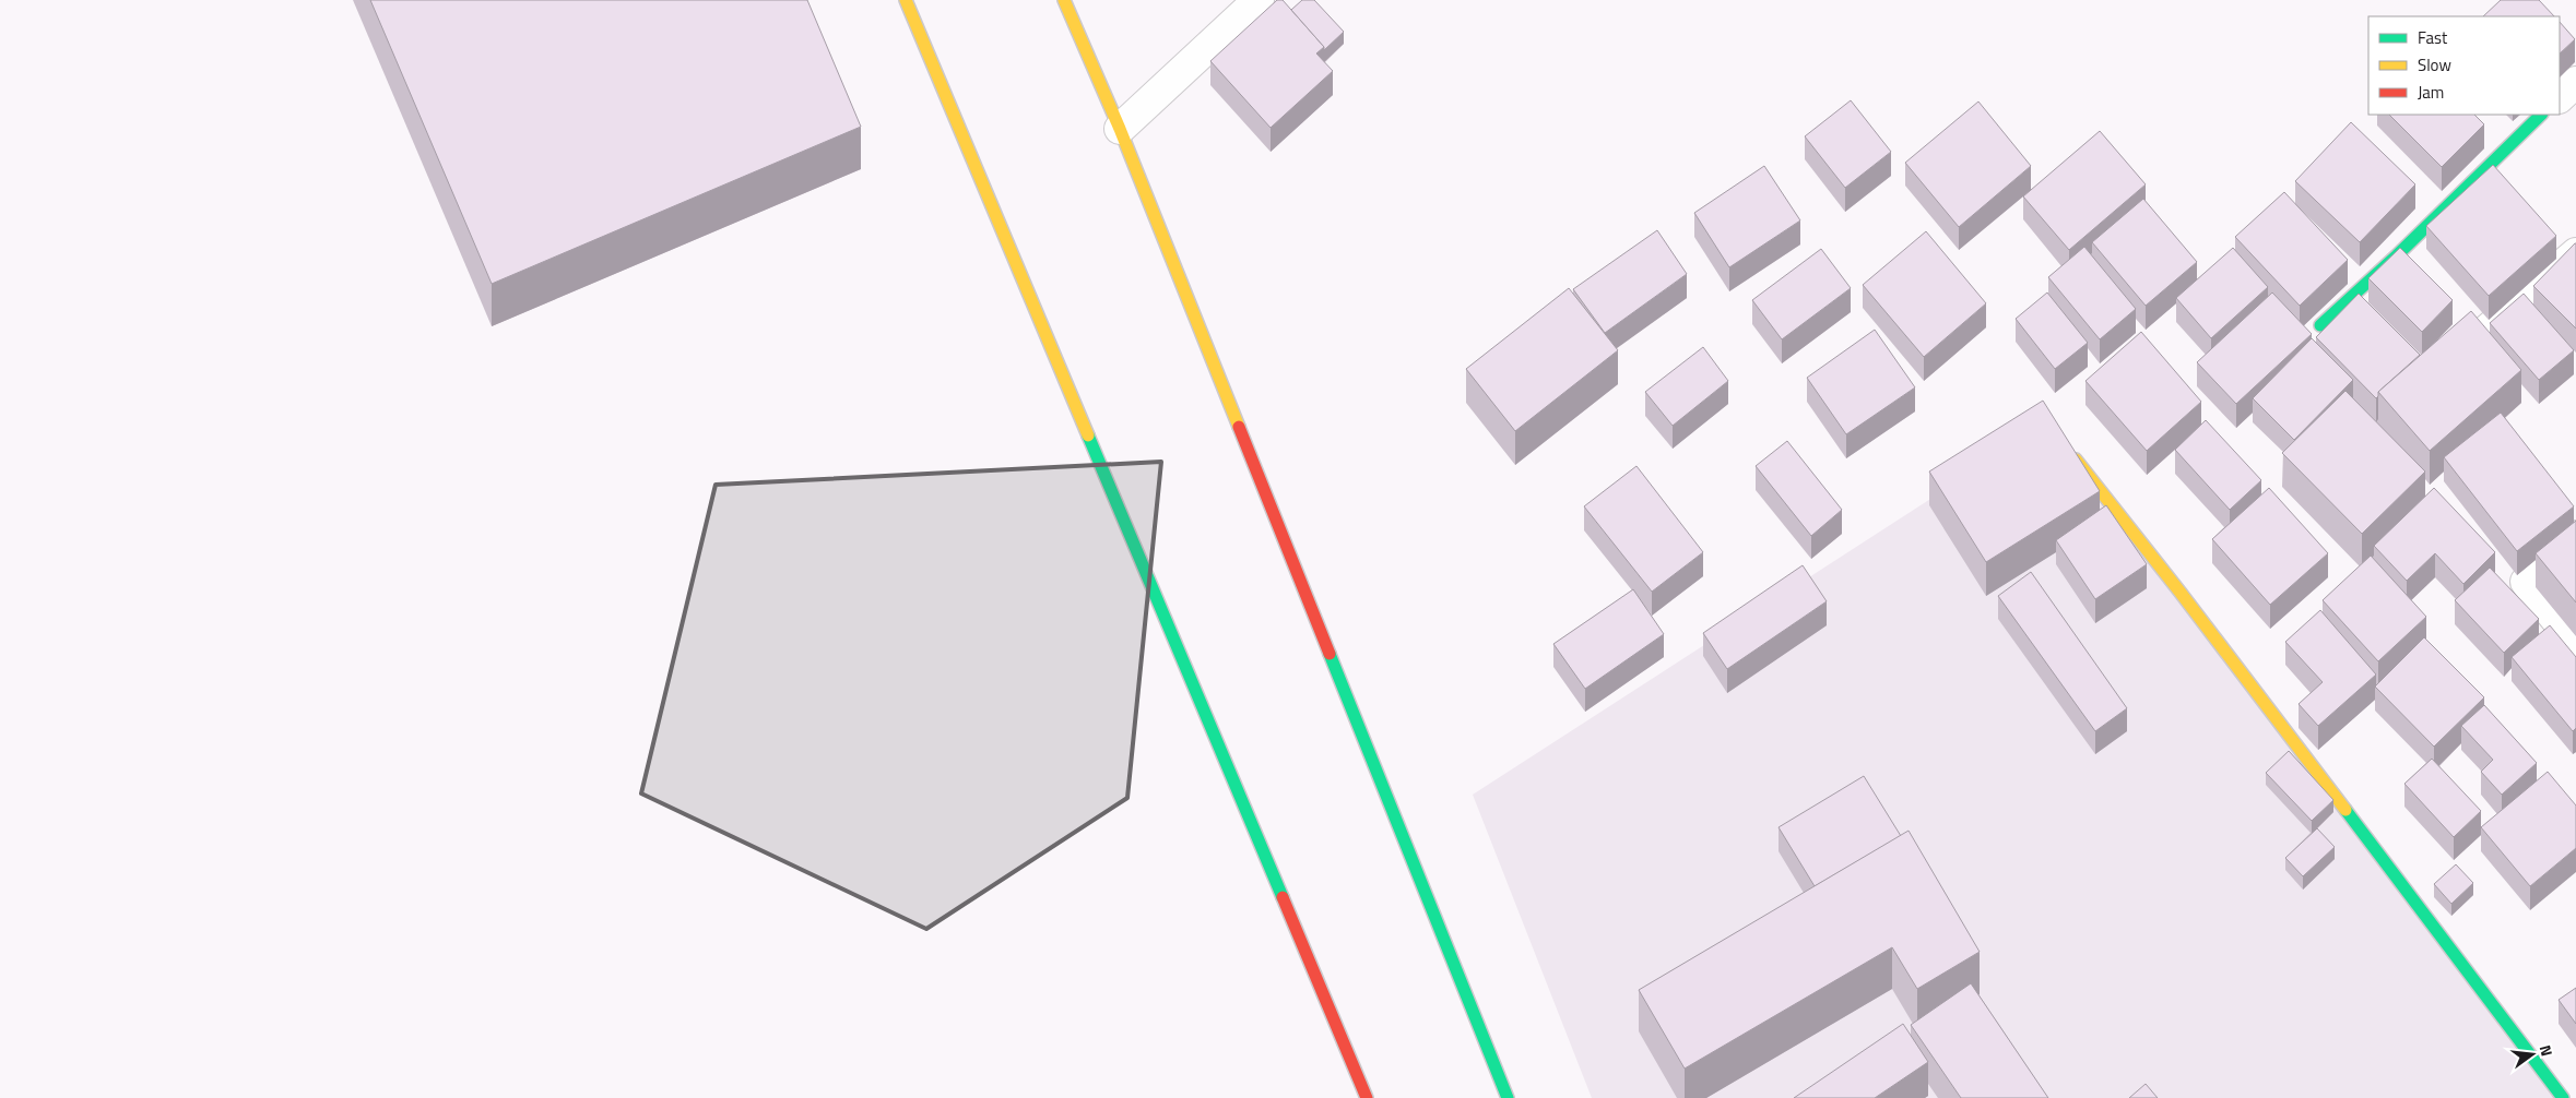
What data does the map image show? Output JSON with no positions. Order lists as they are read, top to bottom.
{
  "legend": ["Fast", "Slow", "Jam"],
  "north": "right"
}
